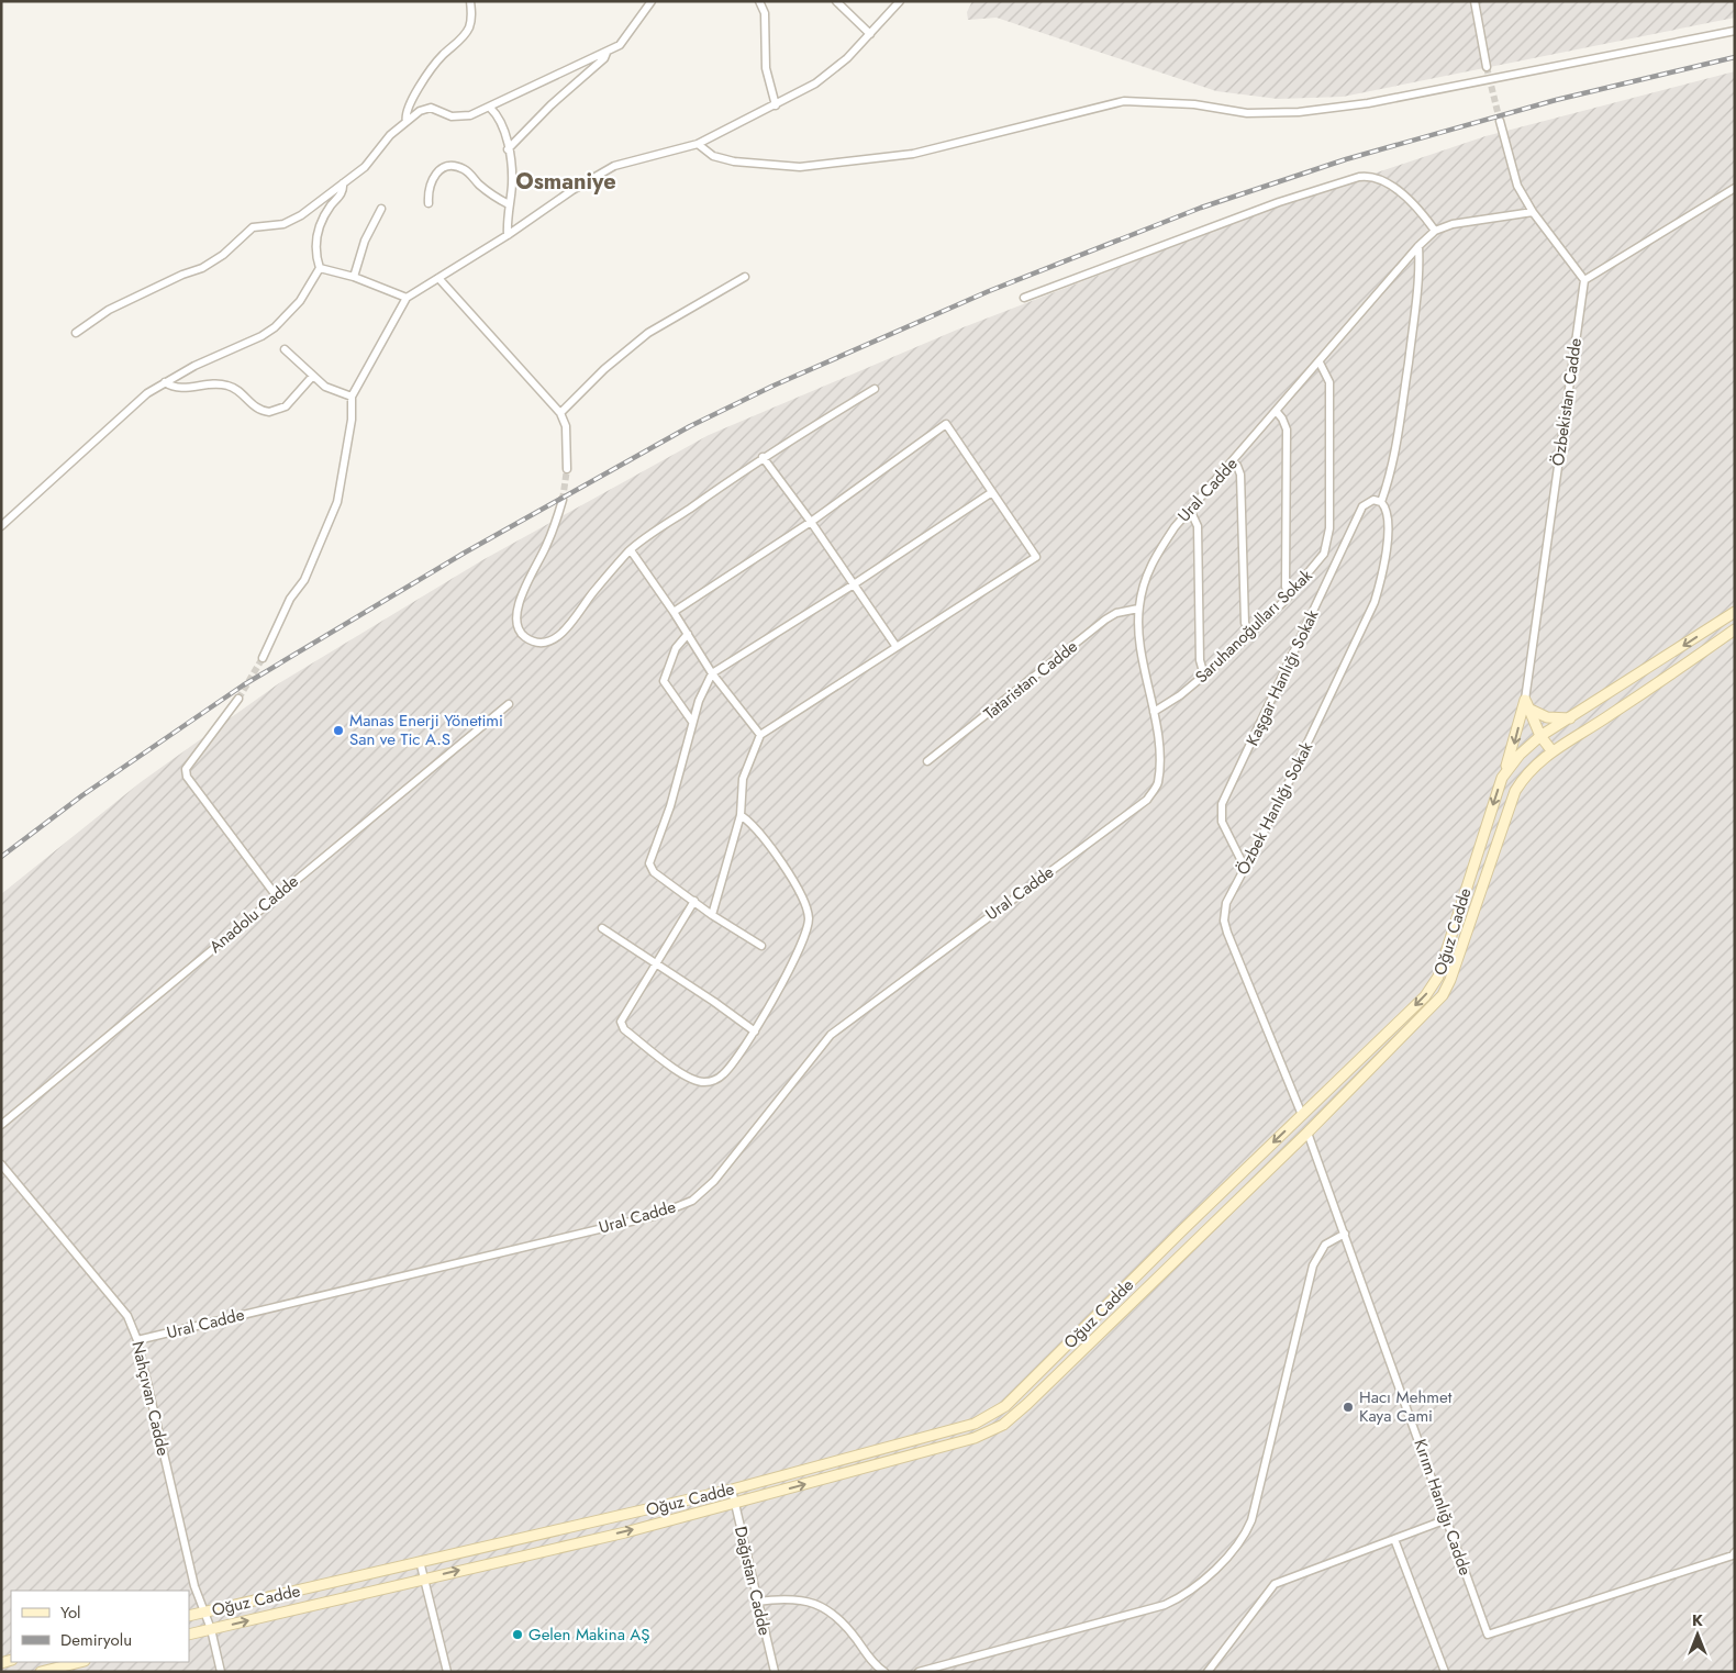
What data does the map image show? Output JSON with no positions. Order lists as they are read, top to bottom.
{
  "streets": {
    "street": [
      "Özbekistan Cadde",
      "Ural Cadde",
      "Saruhanoğulları Sokak",
      "Kaşgar Hanlığı Sokak",
      "Tataristan Cadde",
      "Özbek Hanlığı Sokak",
      "Anadolu Cadde",
      "Oğuz Cadde",
      "Nahçıvan Cadde",
      "Kırım Hanlığı Cadde",
      "Dağıstan Cadde"
    ]
  },
  "crossings": [
    ["Ural Cadde", "Saruhanoğulları Sokak"],
    ["Ural Cadde", "Tataristan Cadde"],
    ["Ural Cadde", "Nahçıvan Cadde"],
    ["Kaşgar Hanlığı Sokak", "Özbek Hanlığı Sokak"],
    ["Özbek Hanlığı Sokak", "Oğuz Cadde"],
    ["Oğuz Cadde", "Nahçıvan Cadde"],
    ["Oğuz Cadde", "Kırım Hanlığı Cadde"],
    ["Oğuz Cadde", "Dağıstan Cadde"]
  ],
  "districts": ["Osmaniye"],
  "places": ["Manas Enerji Yönetimi San ve Tic A.S", "Hacı Mehmet Kaya Cami", "Gelen Makina AŞ"],
  "legend": ["Yol", "Demiryolu"],
  "north": "top"
}
